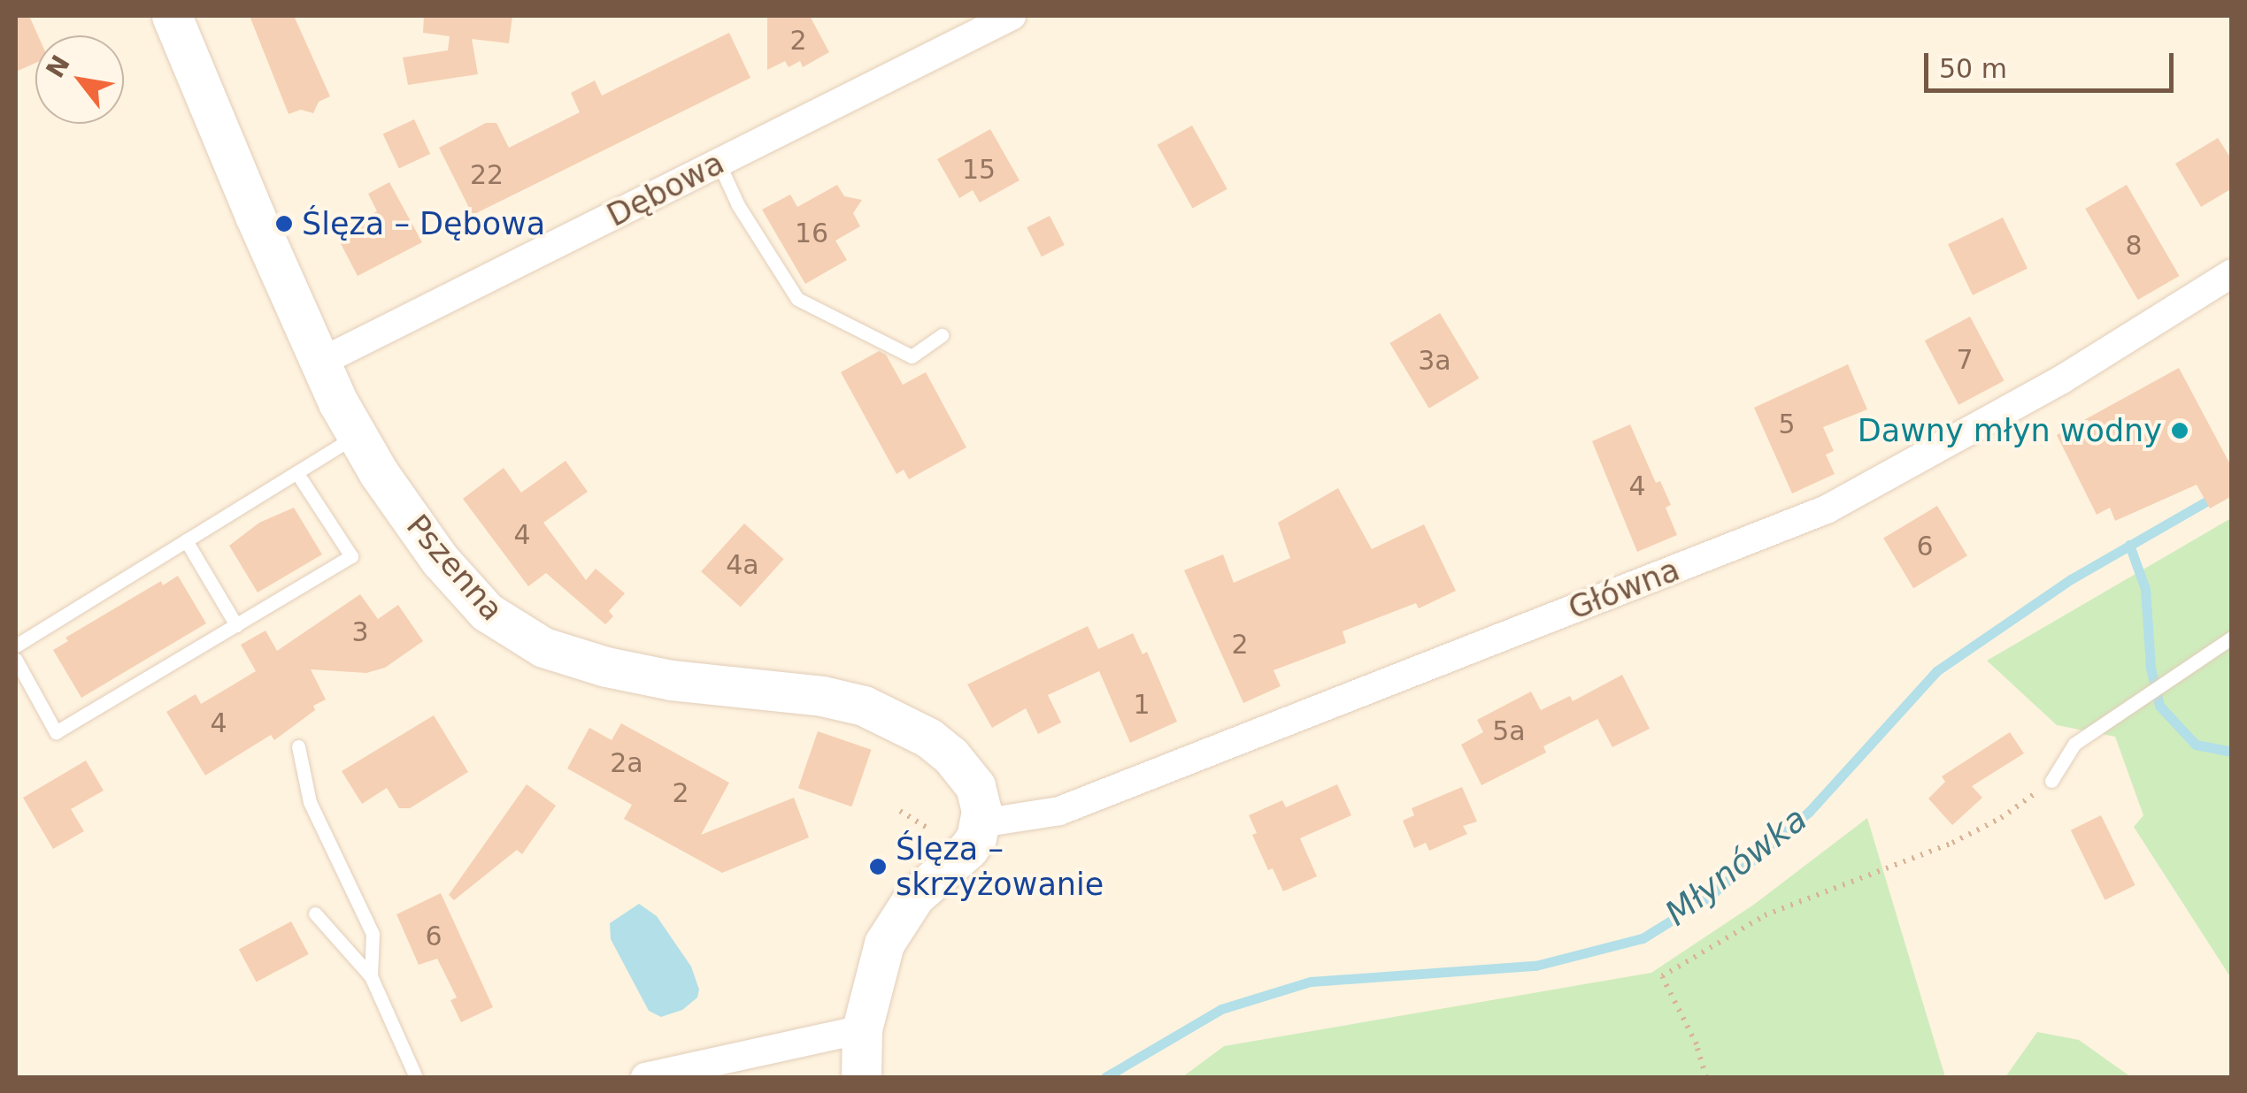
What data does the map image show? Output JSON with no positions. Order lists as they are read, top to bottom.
{
  "streets": {
    "street": ["Dębowa", "Pszenna", "Główna"]
  },
  "crossings": [
    ["Dębowa", "Pszenna"],
    ["Pszenna", "Główna"]
  ],
  "water": ["Młynówka"],
  "places": ["Ślęza – Dębowa", "Dawny młyn wodny", "Ślęza – skrzyżowanie"],
  "house_numbers": [
    "2",
    "15",
    "22",
    "16",
    "8",
    "7",
    "3a",
    "5",
    "4",
    "4",
    "6",
    "4a",
    "3",
    "2",
    "1",
    "4",
    "5a",
    "2a",
    "2",
    "6"
  ],
  "scale_bar": "50 m",
  "north": "top left"
}
